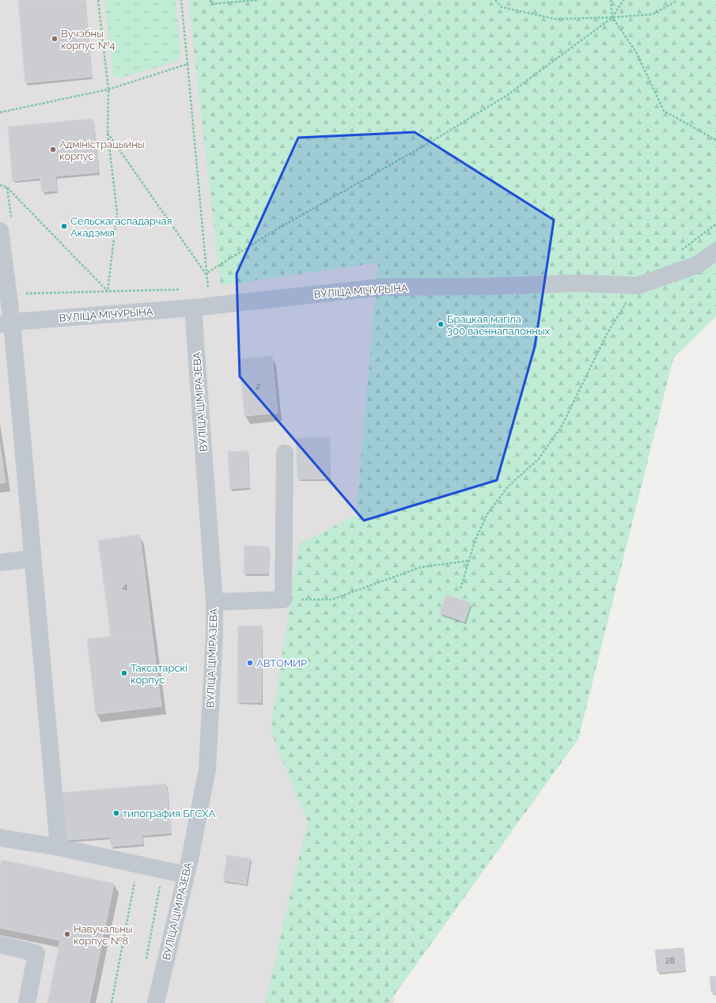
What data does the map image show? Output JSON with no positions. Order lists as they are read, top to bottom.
{
  "streets": {
    "street": ["ВУЛІЦА МІЧУРЫНА", "ВУЛІЦА ЦІМІРАЗЕВА"]
  },
  "crossings": [
    ["ВУЛІЦА МІЧУРЫНА", "ВУЛІЦА ЦІМІРАЗЕВА"]
  ],
  "places": [
    "Вучэбны корпус №4",
    "Адміністрацыйны корпус",
    "Сельскагаспадарчая Акадэмія",
    "Брацкая магіла 300 ваеннапалонных",
    "АВТОМИР",
    "Таксатарскі корпус",
    "типография БГСХА",
    "Навучальны корпус №8"
  ],
  "house_numbers": ["2", "4", "28"]
}
